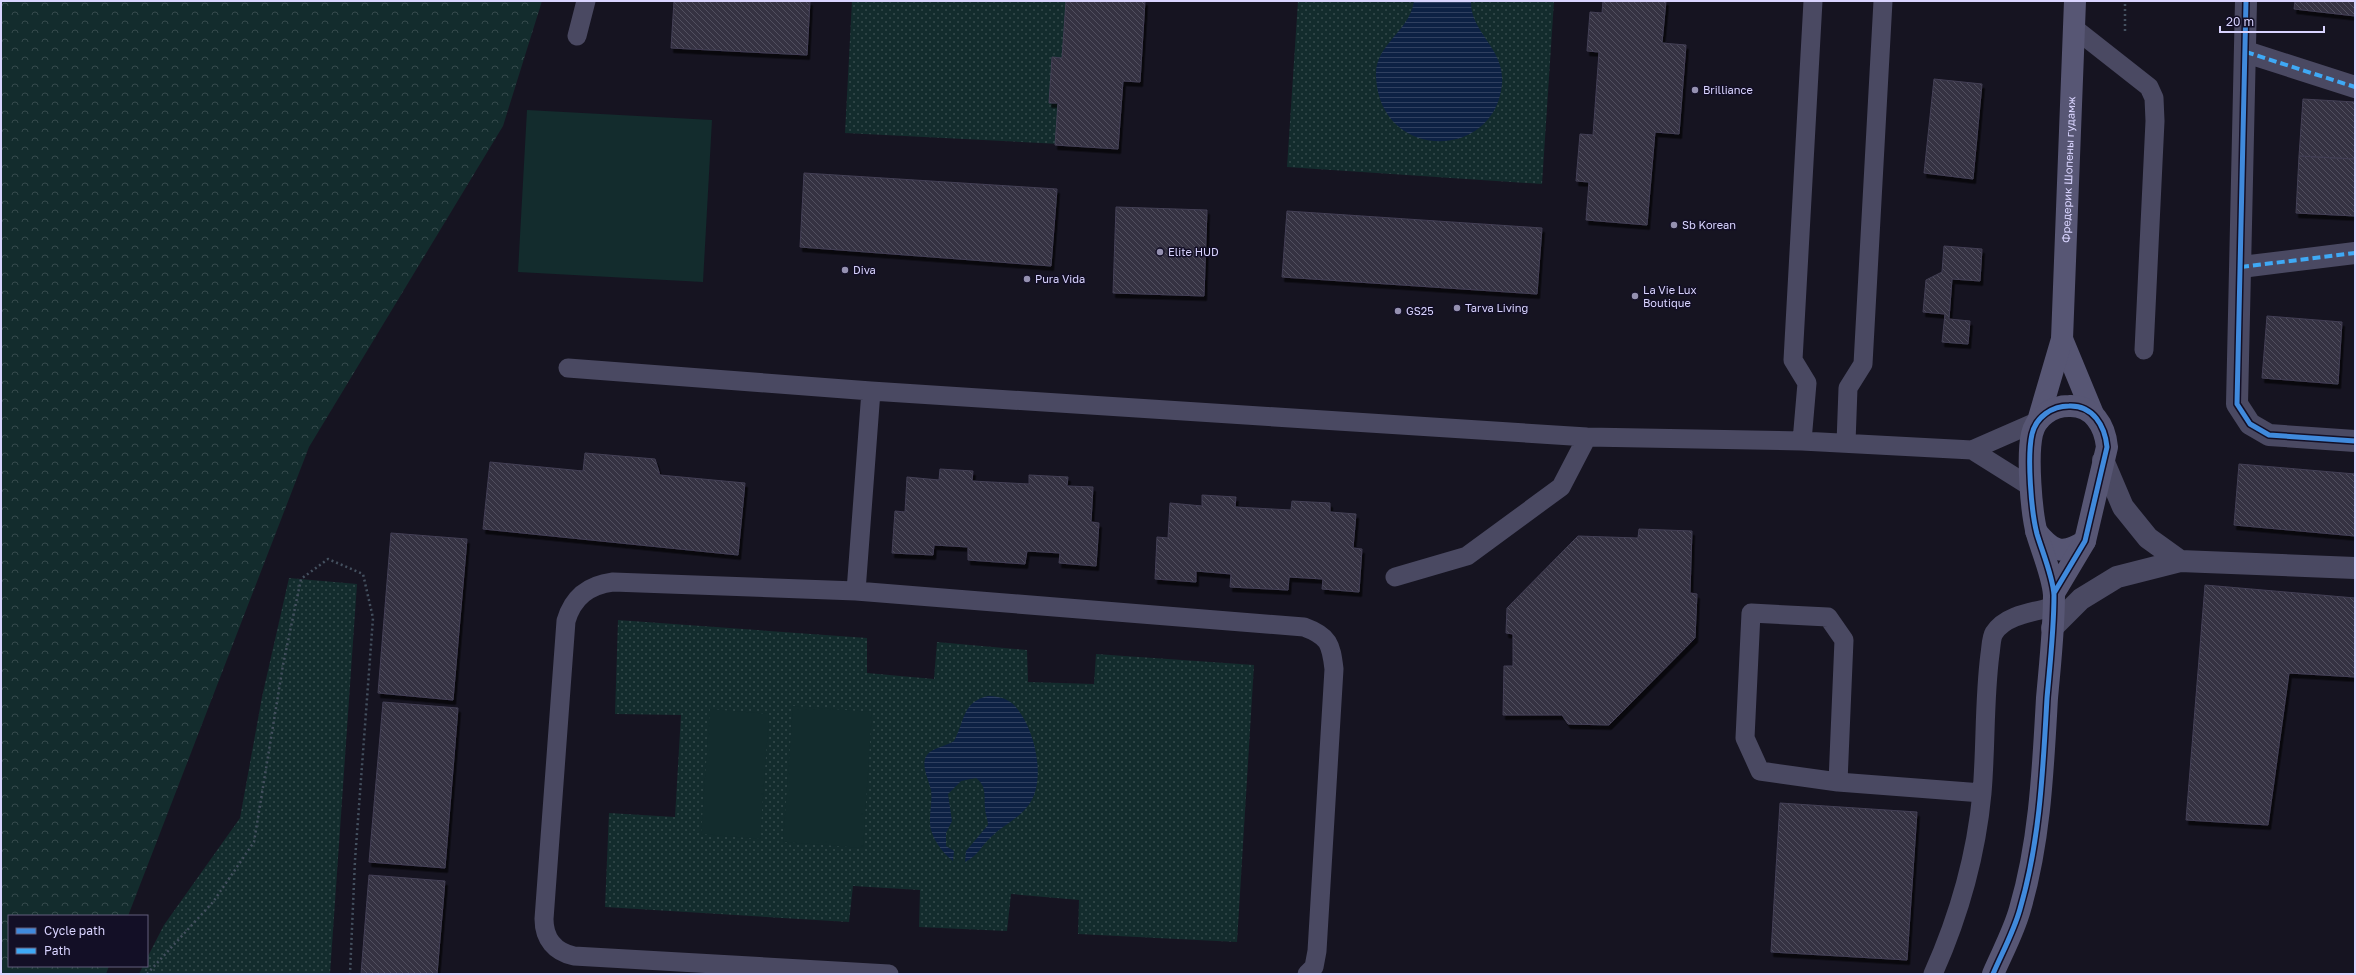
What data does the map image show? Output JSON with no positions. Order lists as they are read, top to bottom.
{
  "streets": {
    "street": ["Фредерик Шопены гудамж"]
  },
  "places": [
    "Brilliance",
    "Sb Korean",
    "Elite HUD",
    "Diva",
    "Pura Vida",
    "La Vie Lux Boutique",
    "Tarva Living",
    "GS25"
  ],
  "legend": ["Cycle path", "Path"],
  "scale_bar": "20 m"
}
